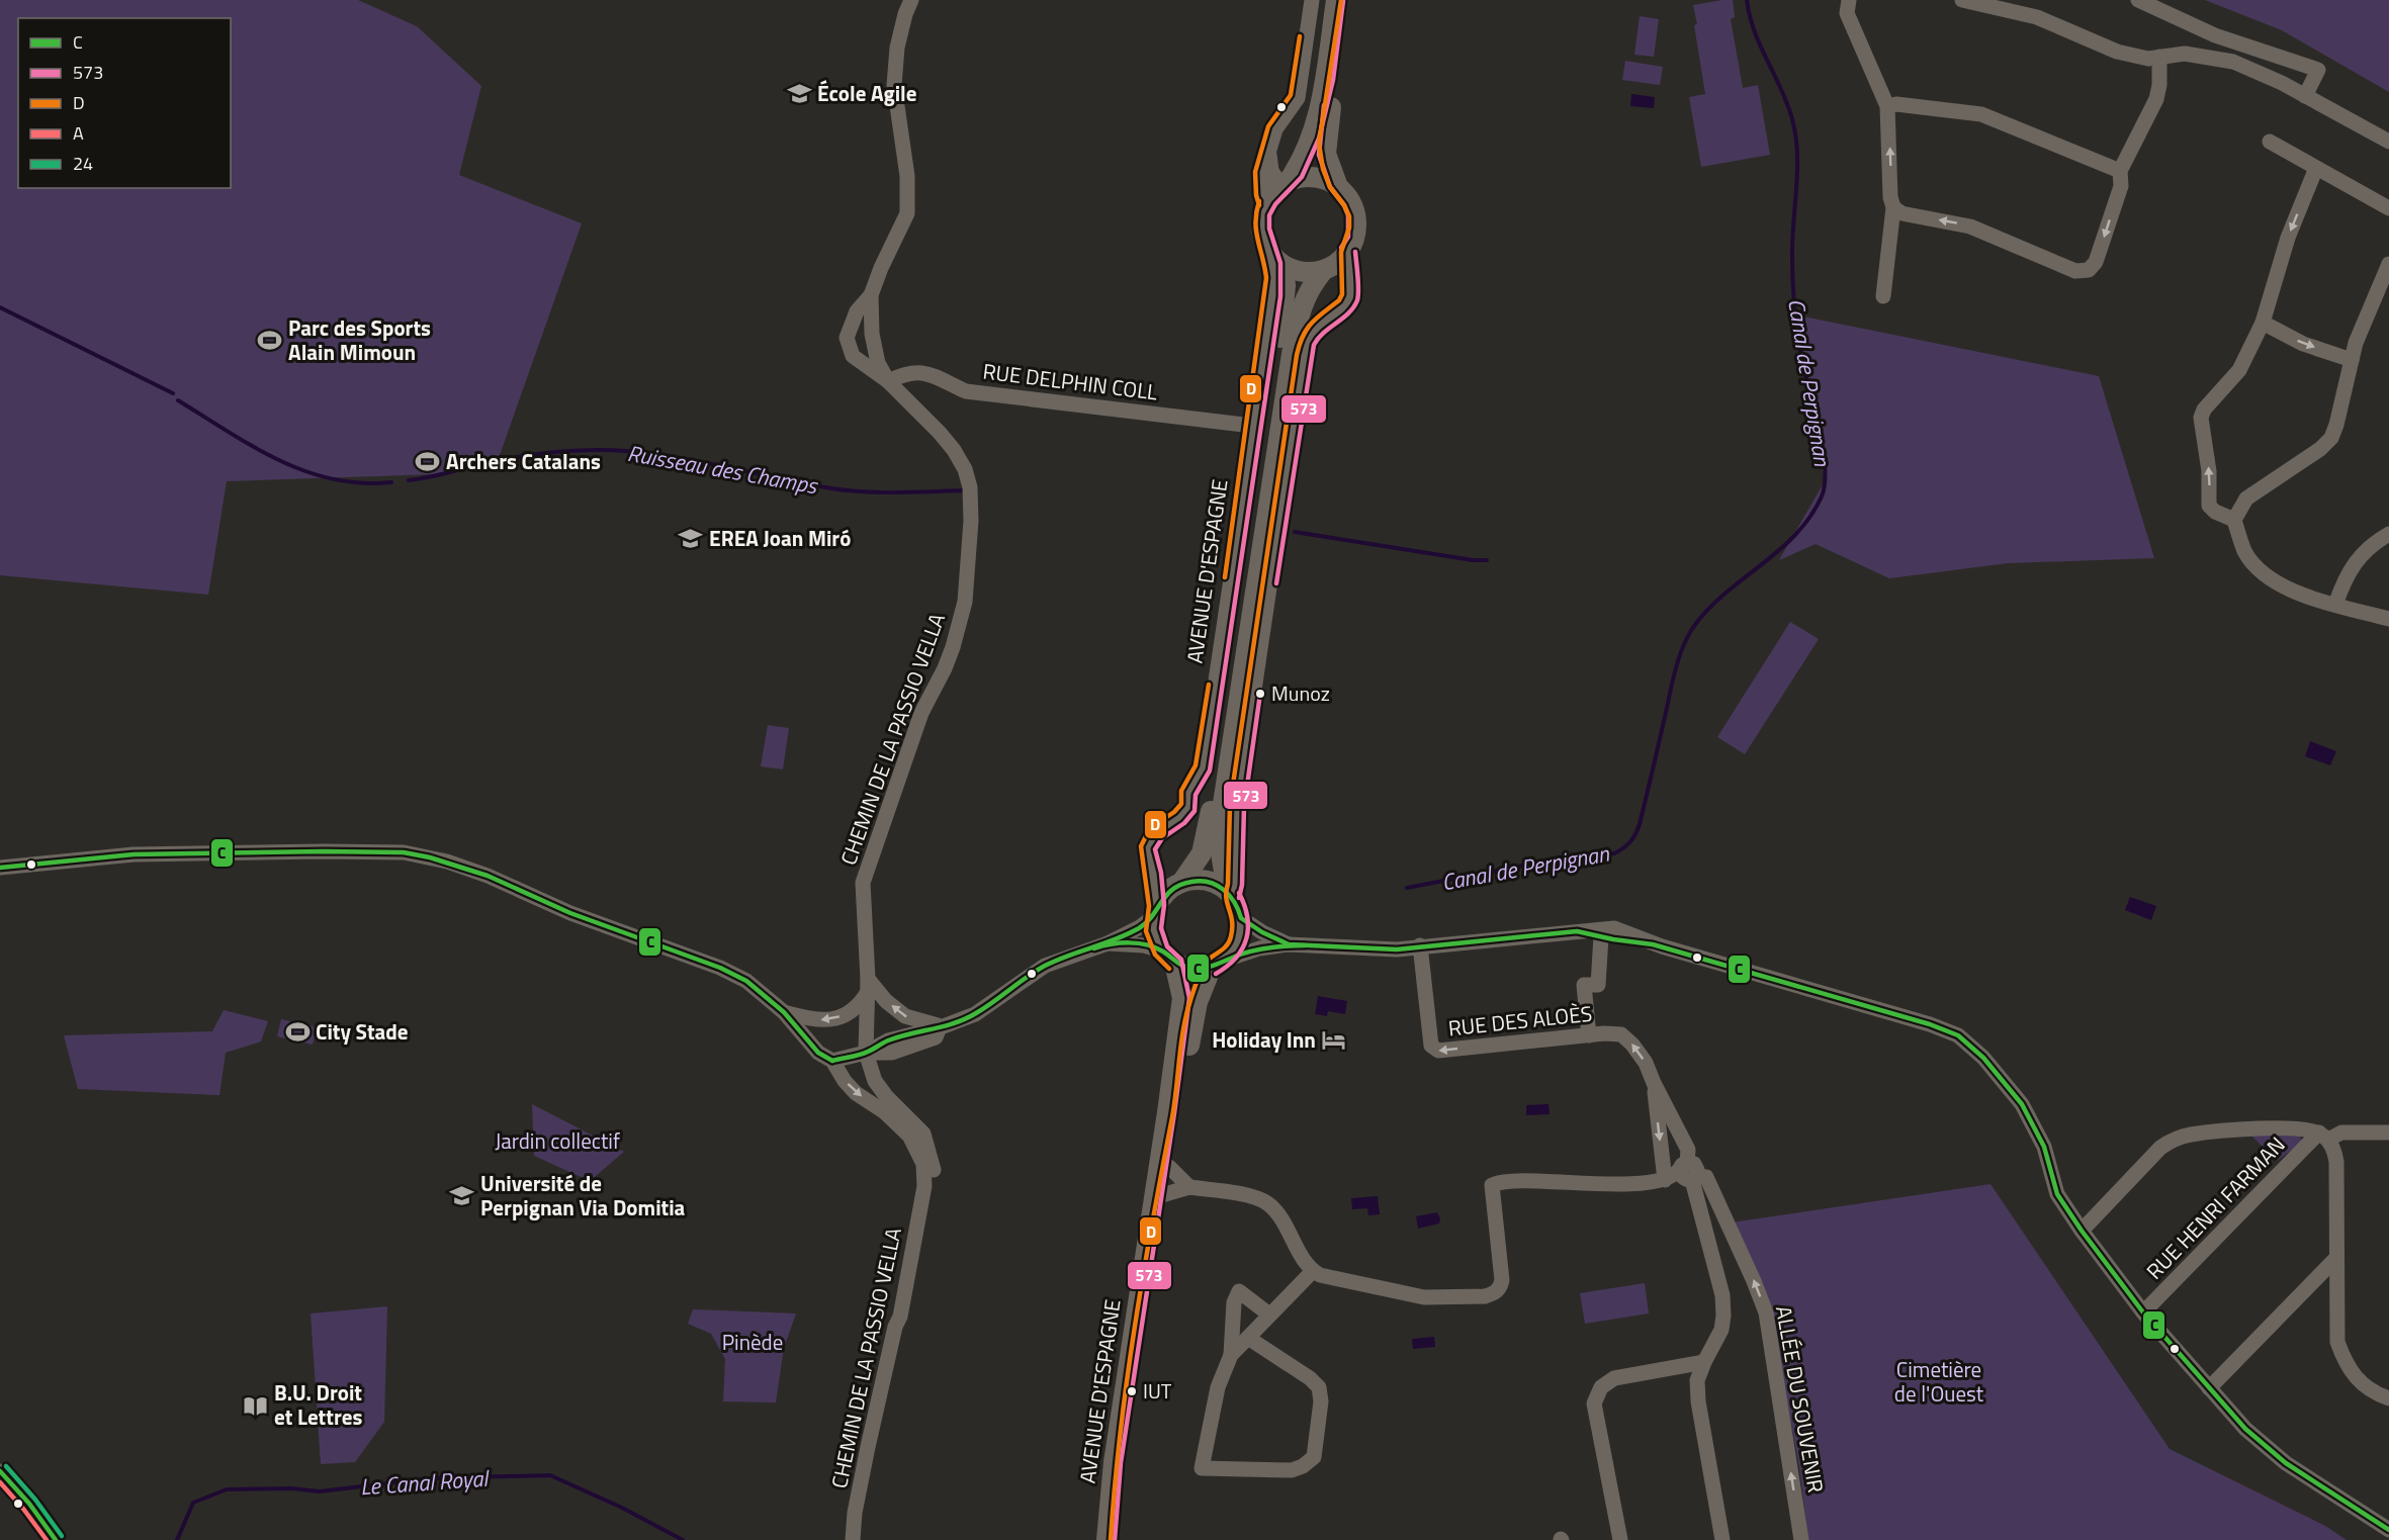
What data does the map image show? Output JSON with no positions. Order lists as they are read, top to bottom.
{
  "streets": {
    "main road": ["AVENUE D'ESPAGNE"],
    "street": [
      "RUE DELPHIN COLL",
      "CHEMIN DE LA PASSIO VELLA",
      "RUE DES ALOÈS",
      "RUE HENRI FARMAN",
      "ALLÉE DU SOUVENIR"
    ]
  },
  "crossings": [
    ["RUE DELPHIN COLL", "AVENUE D'ESPAGNE"],
    ["RUE DELPHIN COLL", "CHEMIN DE LA PASSIO VELLA"],
    ["RUE DES ALOÈS", "ALLÉE DU SOUVENIR"]
  ],
  "one_way": ["ALLÉE DU SOUVENIR"],
  "water": ["Canal de Perpignan", "Ruisseau des Champs", "Le Canal Royal"],
  "parks": ["Jardin collectif", "Pinède", "Cimetière de l'Ouest"],
  "places": {
    "school or university": ["École Agile", "EREA Joan Miró", "Université de Perpignan Via Domitia"],
    "sports": ["Parc des Sports Alain Mimoun", "Archers Catalans", "City Stade"],
    "other": ["Munoz", "IUT"],
    "hotel": ["Holiday Inn"],
    "library": ["B.U. Droit et Lettres"]
  },
  "lines": [
    "transit line D",
    "transit line 573",
    "transit line C",
    "transit line 24",
    "transit line A"
  ],
  "legend": [
    "C",
    "573",
    "D",
    "A",
    "24"
  ]
}
